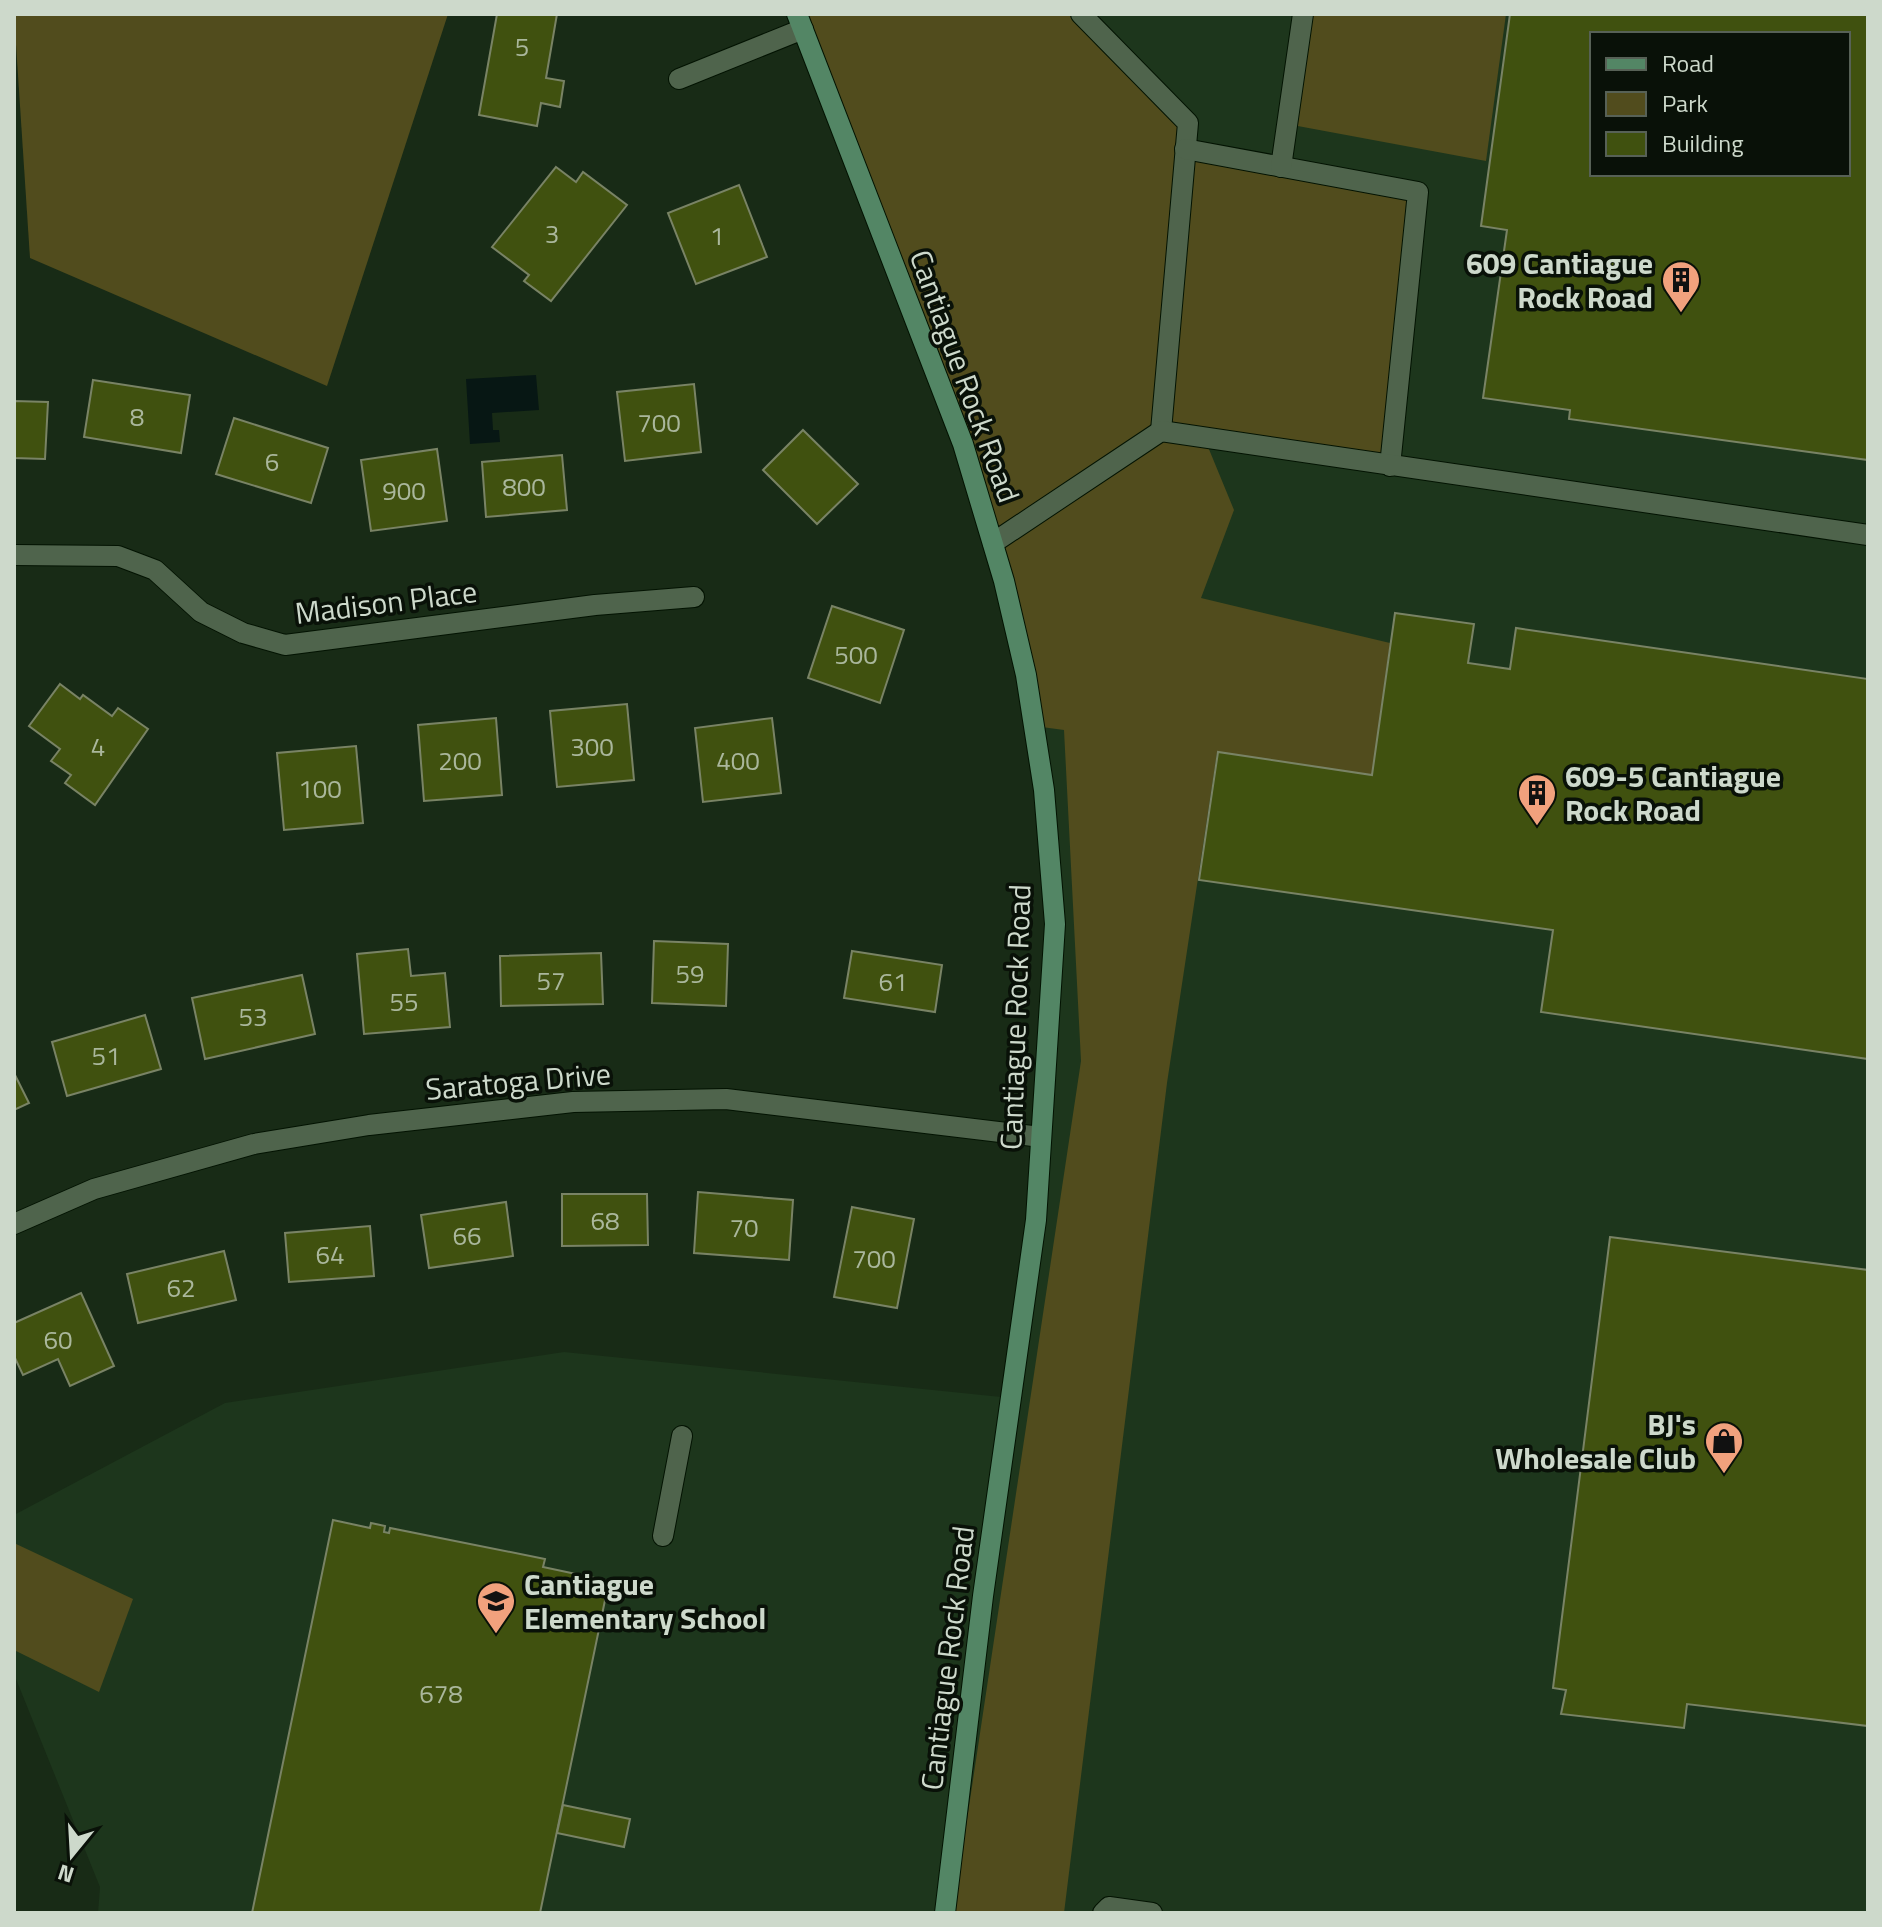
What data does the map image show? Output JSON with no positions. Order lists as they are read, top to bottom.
{
  "streets": {
    "main road": ["Cantiague Rock Road"],
    "street": ["Madison Place", "Saratoga Drive"]
  },
  "crossings": [
    ["Cantiague Rock Road", "Saratoga Drive"]
  ],
  "places": {
    "building": ["609 Cantiague Rock Road", "609-5 Cantiague Rock Road"],
    "shop": ["BJ's Wholesale Club"],
    "school or university": ["Cantiague Elementary School"]
  },
  "house_numbers": [
    "5",
    "3",
    "1",
    "8",
    "700",
    "6",
    "800",
    "900",
    "500",
    "4",
    "300",
    "200",
    "400",
    "100",
    "59",
    "57",
    "61",
    "55",
    "53",
    "51",
    "68",
    "70",
    "66",
    "64",
    "700",
    "62",
    "60",
    "678"
  ],
  "legend": ["Road", "Park", "Building"],
  "north": "bottom"
}
